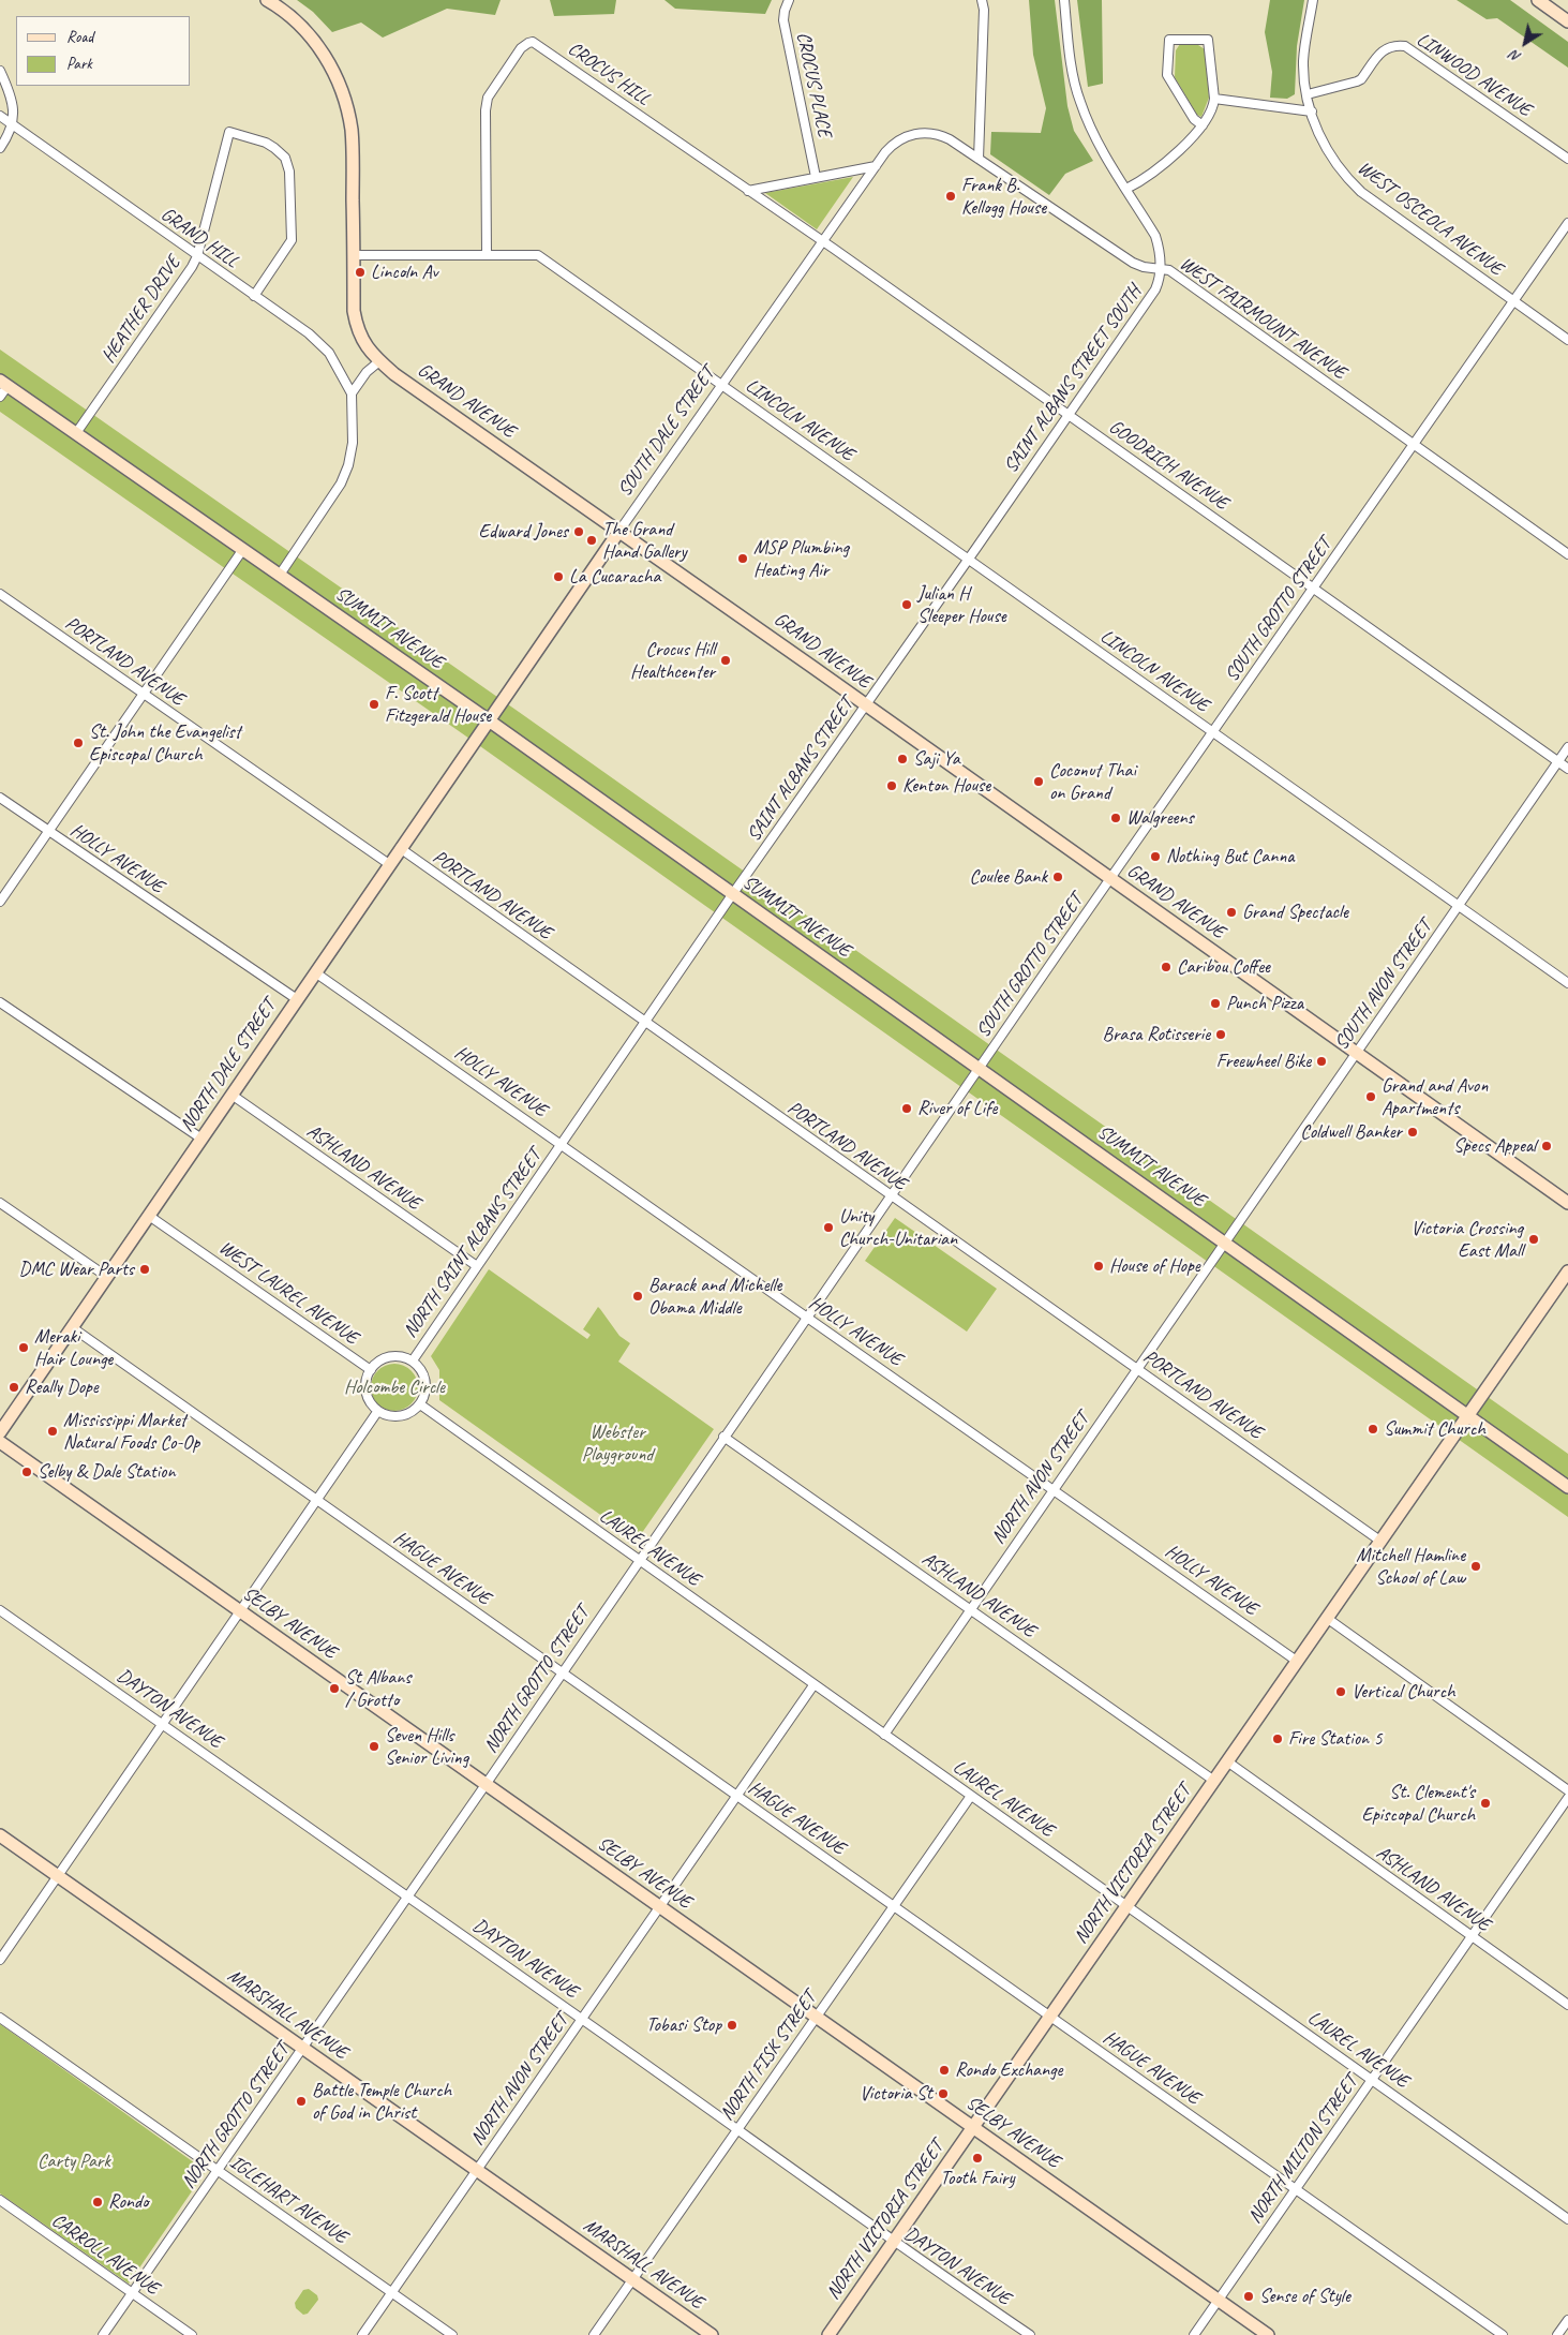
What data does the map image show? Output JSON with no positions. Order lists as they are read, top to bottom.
{
  "streets": {
    "street": [
      "CROCUS HILL",
      "LINWOOD AVENUE",
      "CROCUS PLACE",
      "WEST OSCEOLA AVENUE",
      "GRAND HILL",
      "HEATHER DRIVE",
      "WEST FAIRMOUNT AVENUE",
      "SAINT ALBANS STREET SOUTH",
      "GRAND AVENUE",
      "LINCOLN AVENUE",
      "SOUTH DALE STREET",
      "GOODRICH AVENUE",
      "SOUTH GROTTO STREET",
      "SUMMIT AVENUE",
      "PORTLAND AVENUE",
      "SAINT ALBANS STREET",
      "HOLLY AVENUE",
      "SOUTH AVON STREET",
      "NORTH DALE STREET",
      "ASHLAND AVENUE",
      "NORTH SAINT ALBANS STREET",
      "WEST LAUREL AVENUE",
      "NORTH AVON STREET",
      "LAUREL AVENUE",
      "HAGUE AVENUE",
      "SELBY AVENUE",
      "NORTH GROTTO STREET",
      "DAYTON AVENUE",
      "NORTH VICTORIA STREET",
      "MARSHALL AVENUE",
      "NORTH FISK STREET",
      "NORTH MILTON STREET",
      "IGLEHART AVENUE",
      "CARROLL AVENUE"
    ]
  },
  "crossings": [
    ["CROCUS HILL", "LINCOLN AVENUE"],
    ["CROCUS HILL", "GOODRICH AVENUE"],
    ["LINWOOD AVENUE", "WEST OSCEOLA AVENUE"],
    ["WEST OSCEOLA AVENUE", "SOUTH GROTTO STREET"],
    ["GRAND HILL", "HEATHER DRIVE"],
    ["HEATHER DRIVE", "SUMMIT AVENUE"],
    ["WEST FAIRMOUNT AVENUE", "SAINT ALBANS STREET SOUTH"],
    ["WEST FAIRMOUNT AVENUE", "SOUTH DALE STREET"],
    ["WEST FAIRMOUNT AVENUE", "SOUTH GROTTO STREET"],
    ["SAINT ALBANS STREET SOUTH", "LINCOLN AVENUE"],
    ["SAINT ALBANS STREET SOUTH", "GOODRICH AVENUE"],
    ["SAINT ALBANS STREET SOUTH", "SAINT ALBANS STREET"],
    ["GRAND AVENUE", "LINCOLN AVENUE"],
    ["GRAND AVENUE", "SOUTH DALE STREET"],
    ["GRAND AVENUE", "SOUTH GROTTO STREET"],
    ["GRAND AVENUE", "SAINT ALBANS STREET"],
    ["GRAND AVENUE", "SOUTH AVON STREET"],
    ["LINCOLN AVENUE", "SOUTH DALE STREET"],
    ["LINCOLN AVENUE", "SOUTH GROTTO STREET"],
    ["LINCOLN AVENUE", "SAINT ALBANS STREET"],
    ["LINCOLN AVENUE", "SOUTH AVON STREET"],
    ["SOUTH DALE STREET", "GOODRICH AVENUE"],
    ["SOUTH DALE STREET", "SUMMIT AVENUE"],
    ["SOUTH DALE STREET", "NORTH DALE STREET"],
    ["GOODRICH AVENUE", "SOUTH GROTTO STREET"],
    ["GOODRICH AVENUE", "SOUTH AVON STREET"],
    ["SOUTH GROTTO STREET", "SUMMIT AVENUE"],
    ["SOUTH GROTTO STREET", "NORTH GROTTO STREET"],
    ["SUMMIT AVENUE", "SAINT ALBANS STREET"],
    ["SUMMIT AVENUE", "SOUTH AVON STREET"],
    ["SUMMIT AVENUE", "NORTH DALE STREET"],
    ["SUMMIT AVENUE", "NORTH SAINT ALBANS STREET"],
    ["SUMMIT AVENUE", "NORTH AVON STREET"],
    ["SUMMIT AVENUE", "NORTH GROTTO STREET"],
    ["SUMMIT AVENUE", "NORTH VICTORIA STREET"],
    ["PORTLAND AVENUE", "NORTH DALE STREET"],
    ["PORTLAND AVENUE", "NORTH SAINT ALBANS STREET"],
    ["PORTLAND AVENUE", "NORTH AVON STREET"],
    ["PORTLAND AVENUE", "NORTH GROTTO STREET"],
    ["PORTLAND AVENUE", "NORTH VICTORIA STREET"],
    ["SAINT ALBANS STREET", "NORTH SAINT ALBANS STREET"],
    ["HOLLY AVENUE", "NORTH DALE STREET"],
    ["HOLLY AVENUE", "NORTH SAINT ALBANS STREET"],
    ["HOLLY AVENUE", "NORTH AVON STREET"],
    ["HOLLY AVENUE", "NORTH GROTTO STREET"],
    ["HOLLY AVENUE", "NORTH VICTORIA STREET"],
    ["SOUTH AVON STREET", "NORTH AVON STREET"],
    ["NORTH DALE STREET", "ASHLAND AVENUE"],
    ["NORTH DALE STREET", "WEST LAUREL AVENUE"],
    ["NORTH DALE STREET", "HAGUE AVENUE"],
    ["ASHLAND AVENUE", "NORTH SAINT ALBANS STREET"],
    ["ASHLAND AVENUE", "NORTH AVON STREET"],
    ["ASHLAND AVENUE", "NORTH GROTTO STREET"],
    ["ASHLAND AVENUE", "NORTH VICTORIA STREET"],
    ["ASHLAND AVENUE", "NORTH MILTON STREET"],
    ["NORTH SAINT ALBANS STREET", "WEST LAUREL AVENUE"],
    ["NORTH SAINT ALBANS STREET", "LAUREL AVENUE"],
    ["WEST LAUREL AVENUE", "LAUREL AVENUE"],
    ["NORTH AVON STREET", "LAUREL AVENUE"],
    ["NORTH AVON STREET", "HAGUE AVENUE"],
    ["NORTH AVON STREET", "SELBY AVENUE"],
    ["NORTH AVON STREET", "DAYTON AVENUE"],
    ["NORTH AVON STREET", "MARSHALL AVENUE"],
    ["NORTH AVON STREET", "IGLEHART AVENUE"],
    ["LAUREL AVENUE", "NORTH GROTTO STREET"],
    ["LAUREL AVENUE", "NORTH VICTORIA STREET"],
    ["LAUREL AVENUE", "NORTH FISK STREET"],
    ["LAUREL AVENUE", "NORTH MILTON STREET"],
    ["HAGUE AVENUE", "NORTH GROTTO STREET"],
    ["HAGUE AVENUE", "NORTH VICTORIA STREET"],
    ["HAGUE AVENUE", "NORTH FISK STREET"],
    ["HAGUE AVENUE", "NORTH MILTON STREET"],
    ["SELBY AVENUE", "NORTH GROTTO STREET"],
    ["SELBY AVENUE", "NORTH VICTORIA STREET"],
    ["SELBY AVENUE", "NORTH FISK STREET"],
    ["SELBY AVENUE", "NORTH MILTON STREET"],
    ["NORTH GROTTO STREET", "DAYTON AVENUE"],
    ["NORTH GROTTO STREET", "MARSHALL AVENUE"],
    ["NORTH GROTTO STREET", "IGLEHART AVENUE"],
    ["NORTH GROTTO STREET", "CARROLL AVENUE"],
    ["DAYTON AVENUE", "NORTH VICTORIA STREET"],
    ["DAYTON AVENUE", "NORTH FISK STREET"],
    ["MARSHALL AVENUE", "NORTH FISK STREET"]
  ],
  "parks": ["Holcombe Circle", "Webster Playground", "Carty Park"],
  "places": [
    "Frank B. Kellogg House",
    "Lincoln Av",
    "Edward Jones",
    "The Grand Hand Gallery",
    "MSP Plumbing Heating Air",
    "La Cucaracha",
    "Julian H Sleeper House",
    "Crocus Hill Healthcenter",
    "F. Scott Fitzgerald House",
    "St. John the Evangelist Episcopal Church",
    "Saji Ya",
    "Coconut Thai on Grand",
    "Kenton House",
    "Walgreens",
    "Nothing But Canna",
    "Coulee Bank",
    "Grand Spectacle",
    "Caribou Coffee",
    "Punch Pizza",
    "Brasa Rotisserie",
    "Freewheel Bike",
    "Grand and Avon Apartments",
    "River of Life",
    "Coldwell Banker",
    "Specs Appeal",
    "Unity Church-Unitarian",
    "Victoria Crossing East Mall",
    "House of Hope",
    "DMC Wear Parts",
    "Barack and Michelle Obama Middle",
    "Meraki Hair Lounge",
    "Really Dope",
    "Summit Church",
    "Mississippi Market Natural Foods Co-Op",
    "Selby & Dale Station",
    "Mitchell Hamline School of Law",
    "St Albans / Grotto",
    "Vertical Church",
    "Fire Station 5",
    "Seven Hills Senior Living",
    "St. Clement's Episcopal Church",
    "Tobasi Stop",
    "Rondo Exchange",
    "Victoria St",
    "Battle Temple Church of God in Christ",
    "Tooth Fairy",
    "Rondo",
    "Sense of Style"
  ],
  "legend": ["Road", "Park"],
  "north": "bottom left"
}
